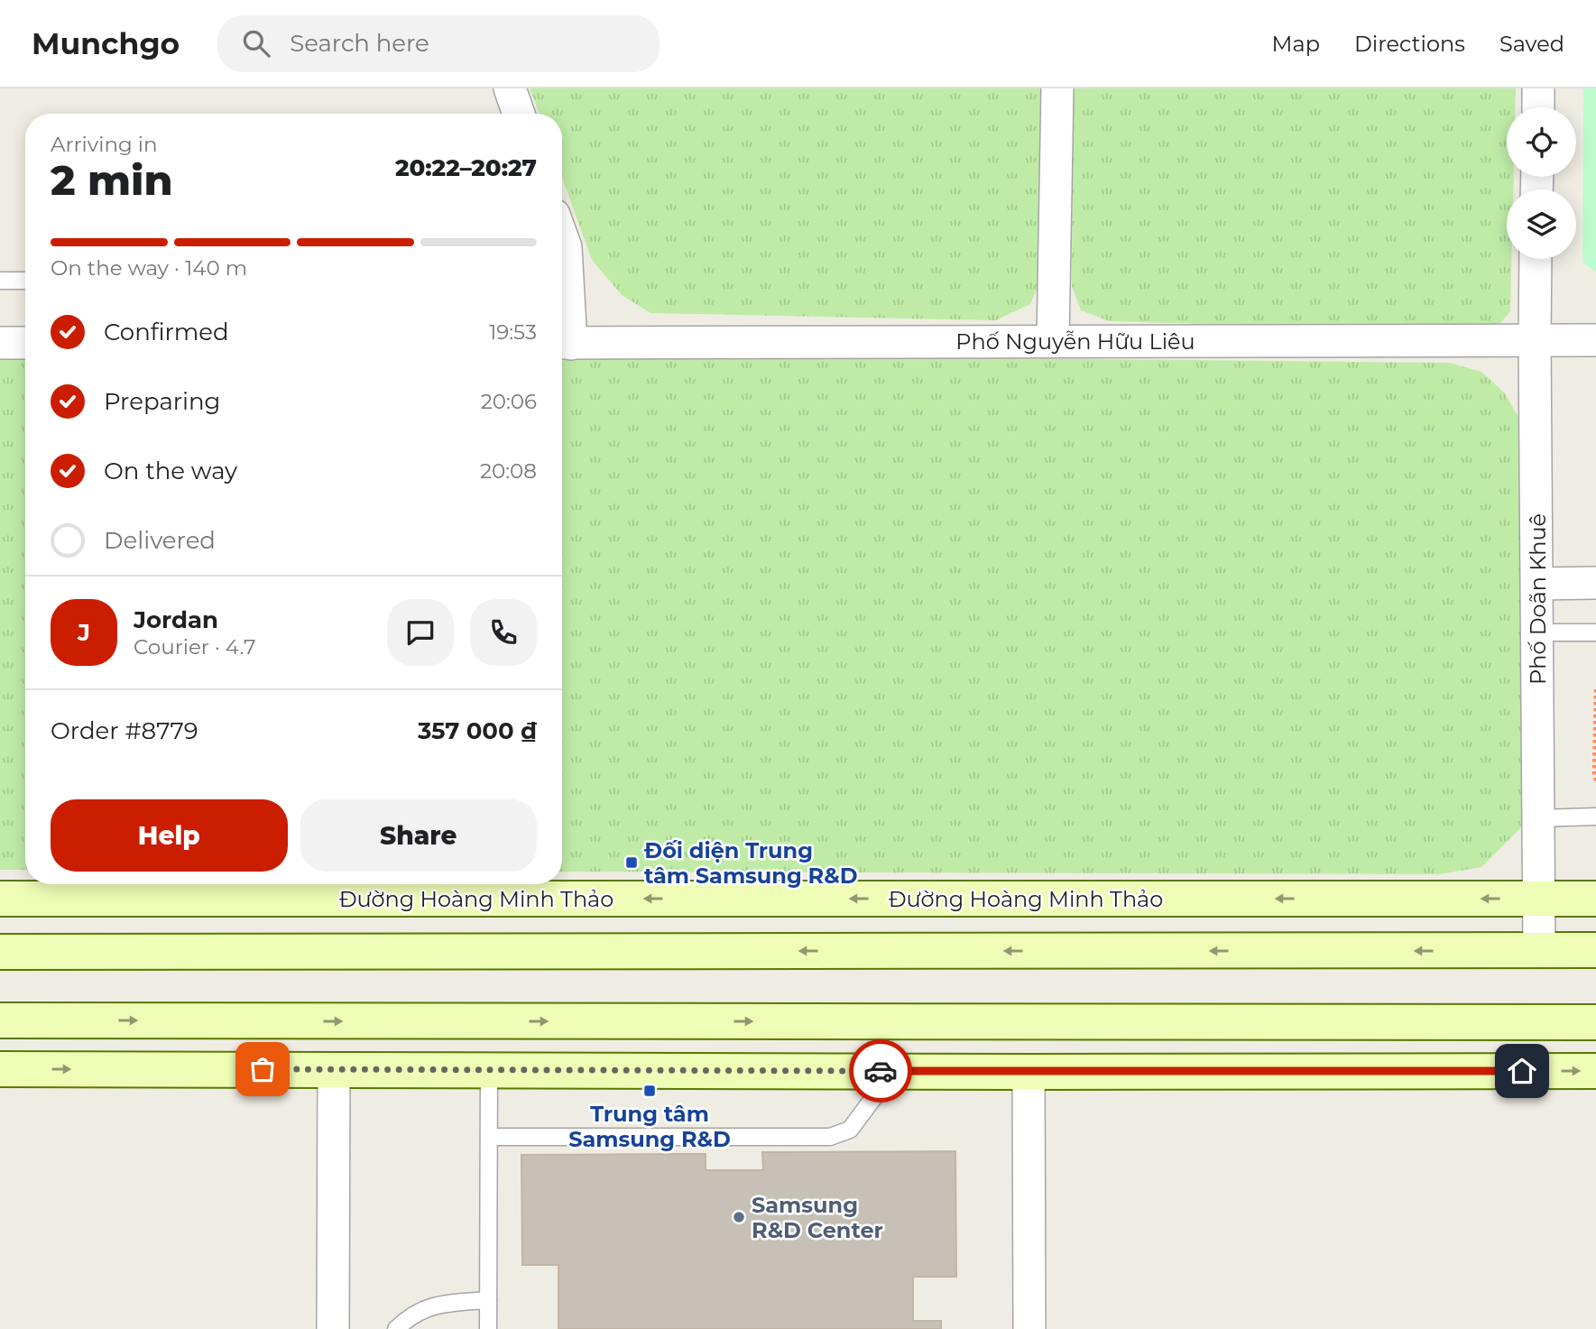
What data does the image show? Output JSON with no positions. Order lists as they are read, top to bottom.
{
  "streets": {
    "main road": ["Đường Hoàng Minh Thảo"],
    "street": ["Phố Nguyễn Hữu Liêu", "Phố Doãn Khuê"]
  },
  "crossings": [
    ["Phố Nguyễn Hữu Liêu", "Phố Doãn Khuê"],
    ["Phố Doãn Khuê", "Đường Hoàng Minh Thảo"]
  ],
  "places": {
    "transit": ["Đối diện Trung tâm Samsung R&D", "Trung tâm Samsung R&D"],
    "other": ["Samsung R&D Center"]
  },
  "page": {
    "header": "Munchgo",
    "search": "Search here",
    "nav": ["Map", "Directions", "Saved"],
    "heading": ["2 min", "Arriving in", "20:22–20:27"],
    "panel": [
      "Jordan",
      "Courier · 4.7",
      "Order #8779",
      "357 000 ₫"
    ],
    "bar": "On the way · 140 m",
    "list": [
      ["Confirmed", "19:53"],
      ["Preparing", "20:06"],
      ["On the way", "20:08"],
      "Delivered"
    ],
    "round": "J",
    "buttons": ["Help", "Share"]
  }
}
